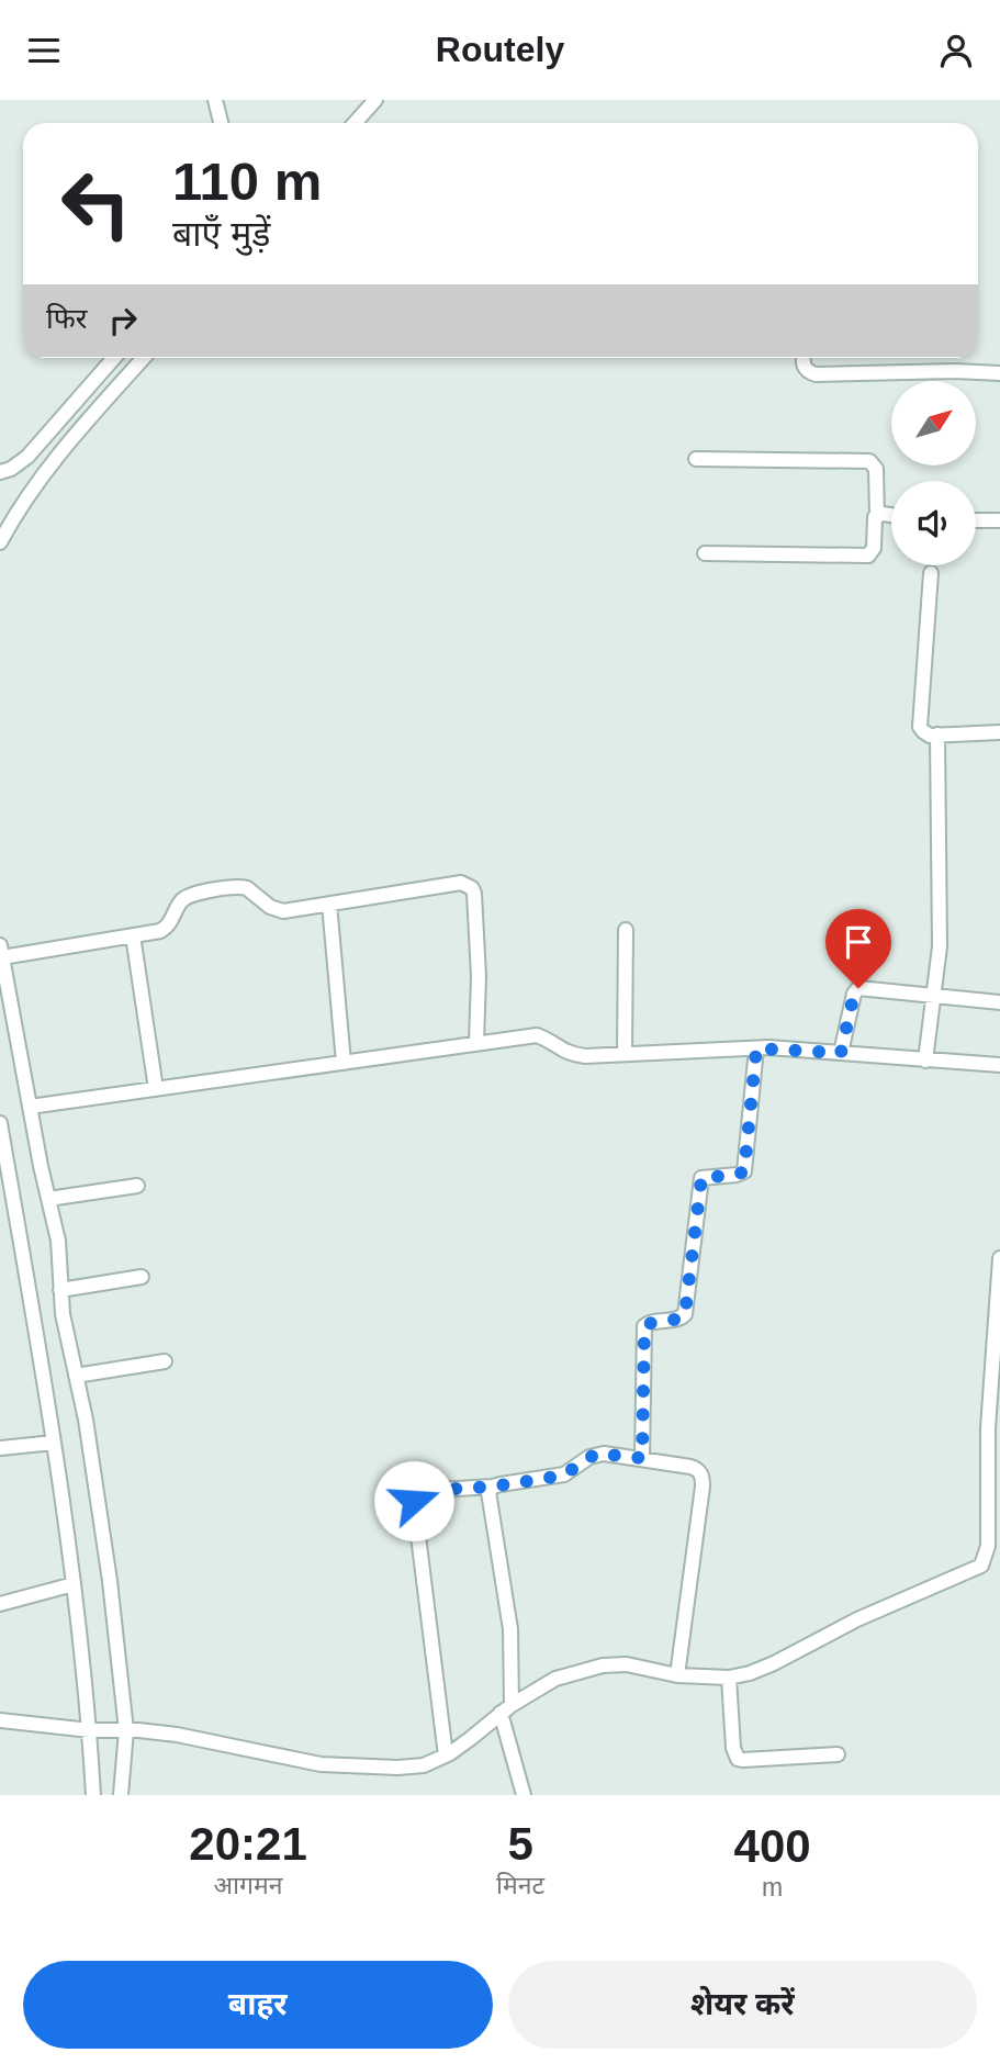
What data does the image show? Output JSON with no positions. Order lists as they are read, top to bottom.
{
  "north": "top right",
  "page": {
    "header": "Routely",
    "turn": ["110 m", "बाएँ मुड़ें"],
    "then": "फिर",
    "eta": [
      "20:21",
      "आगमन",
      "5",
      "मिनट",
      "400",
      "m"
    ],
    "buttons": ["बाहर", "शेयर करें"]
  }
}
